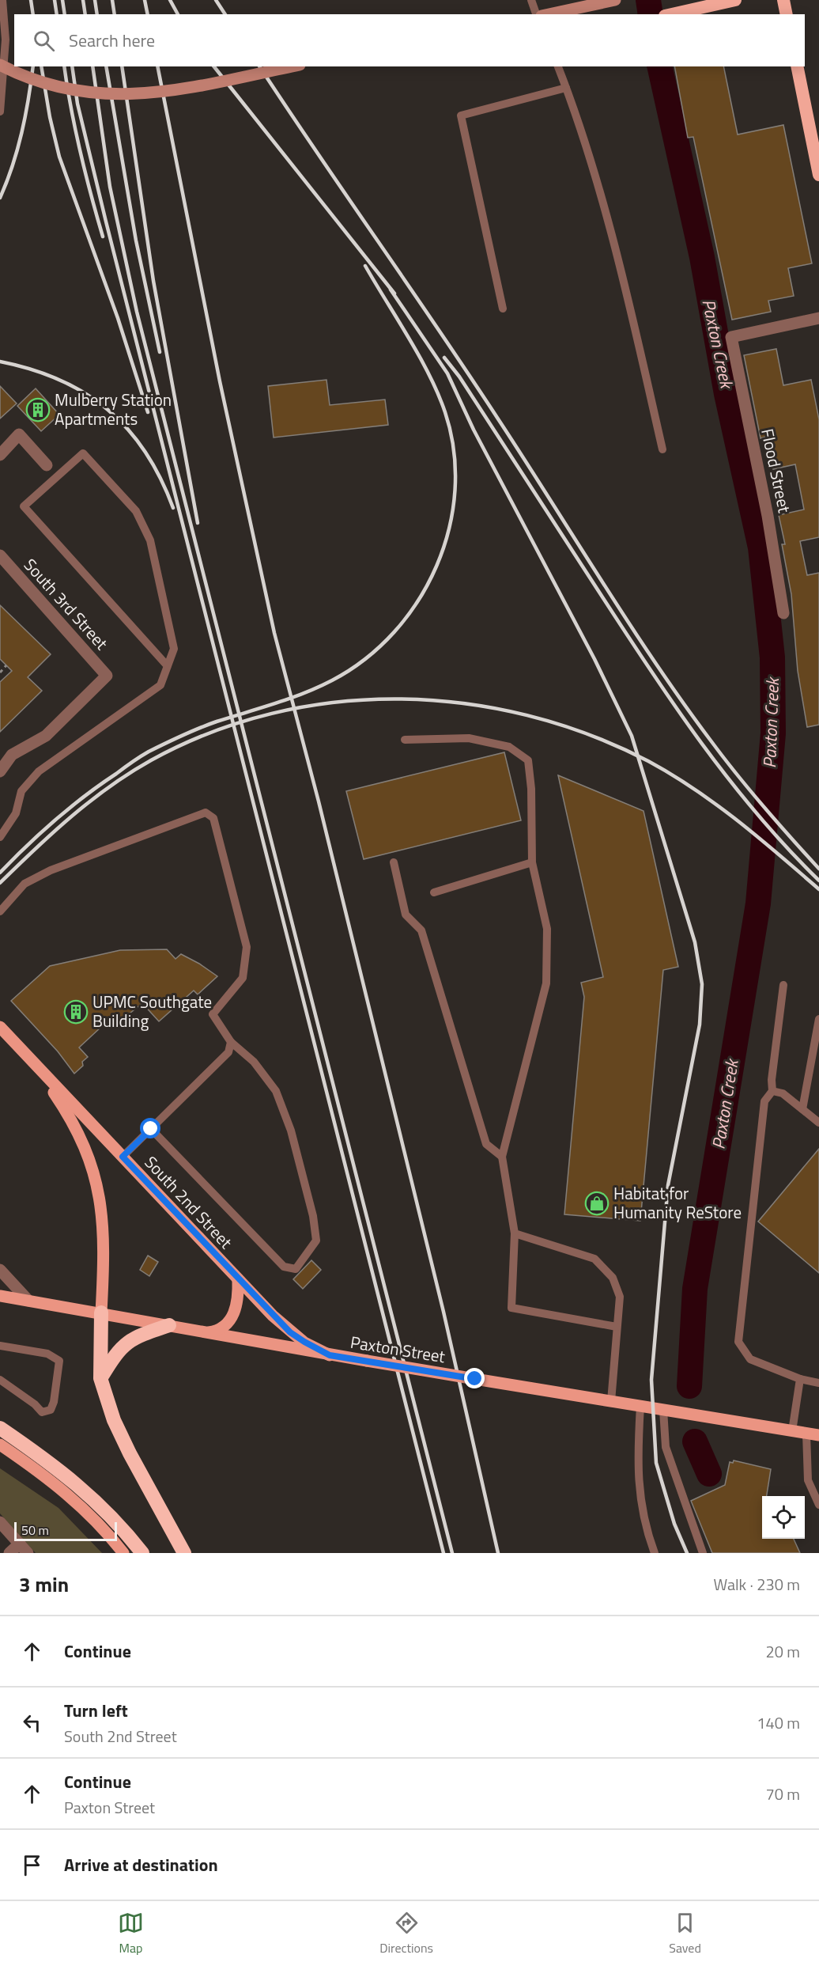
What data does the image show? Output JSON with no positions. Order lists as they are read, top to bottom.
{
  "streets": {
    "main road": ["South 2nd Street", "Paxton Street"],
    "street": ["Flood Street", "South 3rd Street"]
  },
  "crossings": [
    ["South 2nd Street", "Paxton Street"]
  ],
  "water": ["Paxton Creek"],
  "places": {
    "building": ["Mulberry Station Apartments", "UPMC Southgate Building"],
    "shop": ["Habitat for Humanity ReStore"]
  },
  "scale_bar": "50 m",
  "page": {
    "search": "Search here",
    "scale": "50 m",
    "heading": ["3 min", "Walk · 230 m"],
    "list": [
      ["Continue", "20 m"],
      ["Turn left", "South 2nd Street", "140 m"],
      ["Continue", "Paxton Street", "70 m"],
      "Arrive at destination"
    ],
    "nav": ["Map", "Directions", "Saved"]
  }
}
